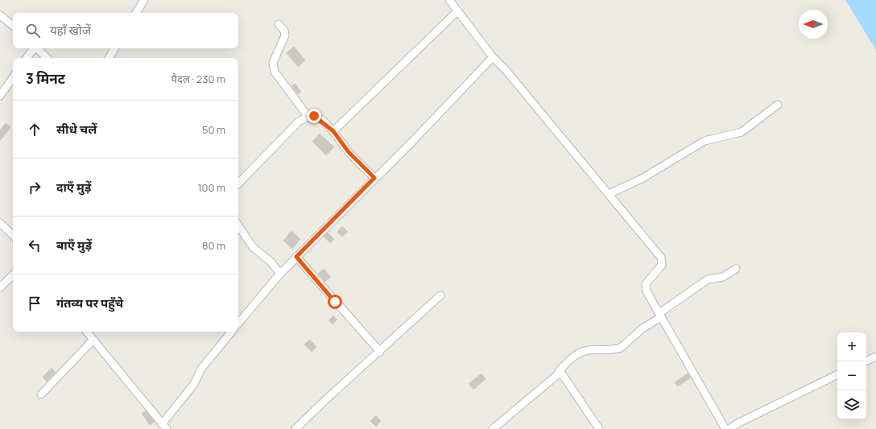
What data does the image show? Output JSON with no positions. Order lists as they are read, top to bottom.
{
  "north": "left",
  "page": {
    "search": "यहाँ खोजें",
    "heading": ["3 मिनट", "पैदल · 230 m"],
    "list": [
      ["सीधे चलें", "50 m"],
      ["दाएँ मुड़ें", "100 m"],
      ["बाएँ मुड़ें", "80 m"],
      "गंतव्य पर पहुँचे"
    ],
    "map_buttons": ["+", "−"]
  }
}
